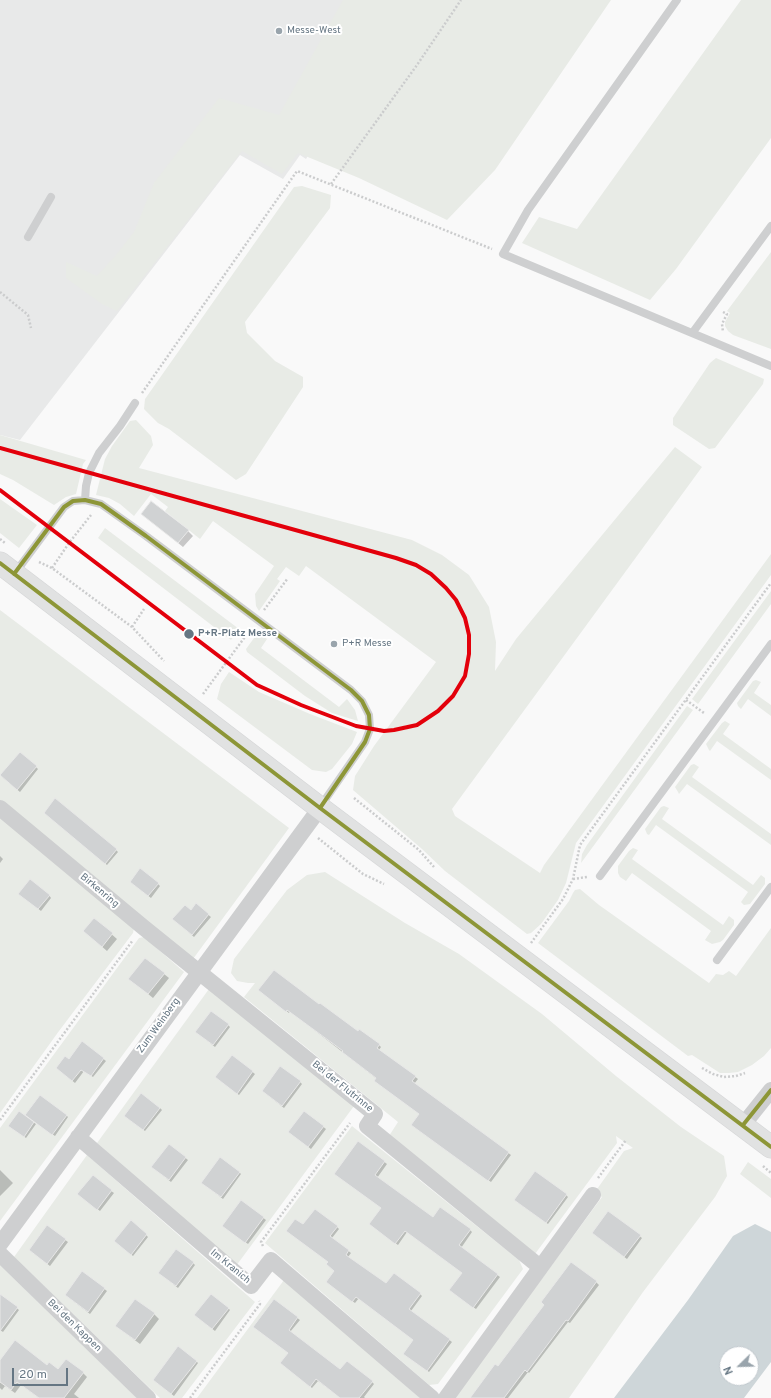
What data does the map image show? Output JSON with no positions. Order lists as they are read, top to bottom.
{
  "streets": {
    "street": [
      "Birkenring",
      "Zum Weinberg",
      "Bei der Flutrinne",
      "Im Kranich",
      "Bei den Kappen"
    ]
  },
  "crossings": [
    ["Birkenring", "Zum Weinberg"],
    ["Birkenring", "Bei der Flutrinne"],
    ["Zum Weinberg", "Bei der Flutrinne"],
    ["Zum Weinberg", "Im Kranich"]
  ],
  "places": ["Messe-West", "P+R-Platz Messe", "P+R Messe"],
  "scale_bar": "20 m",
  "north": "bottom left"
}
